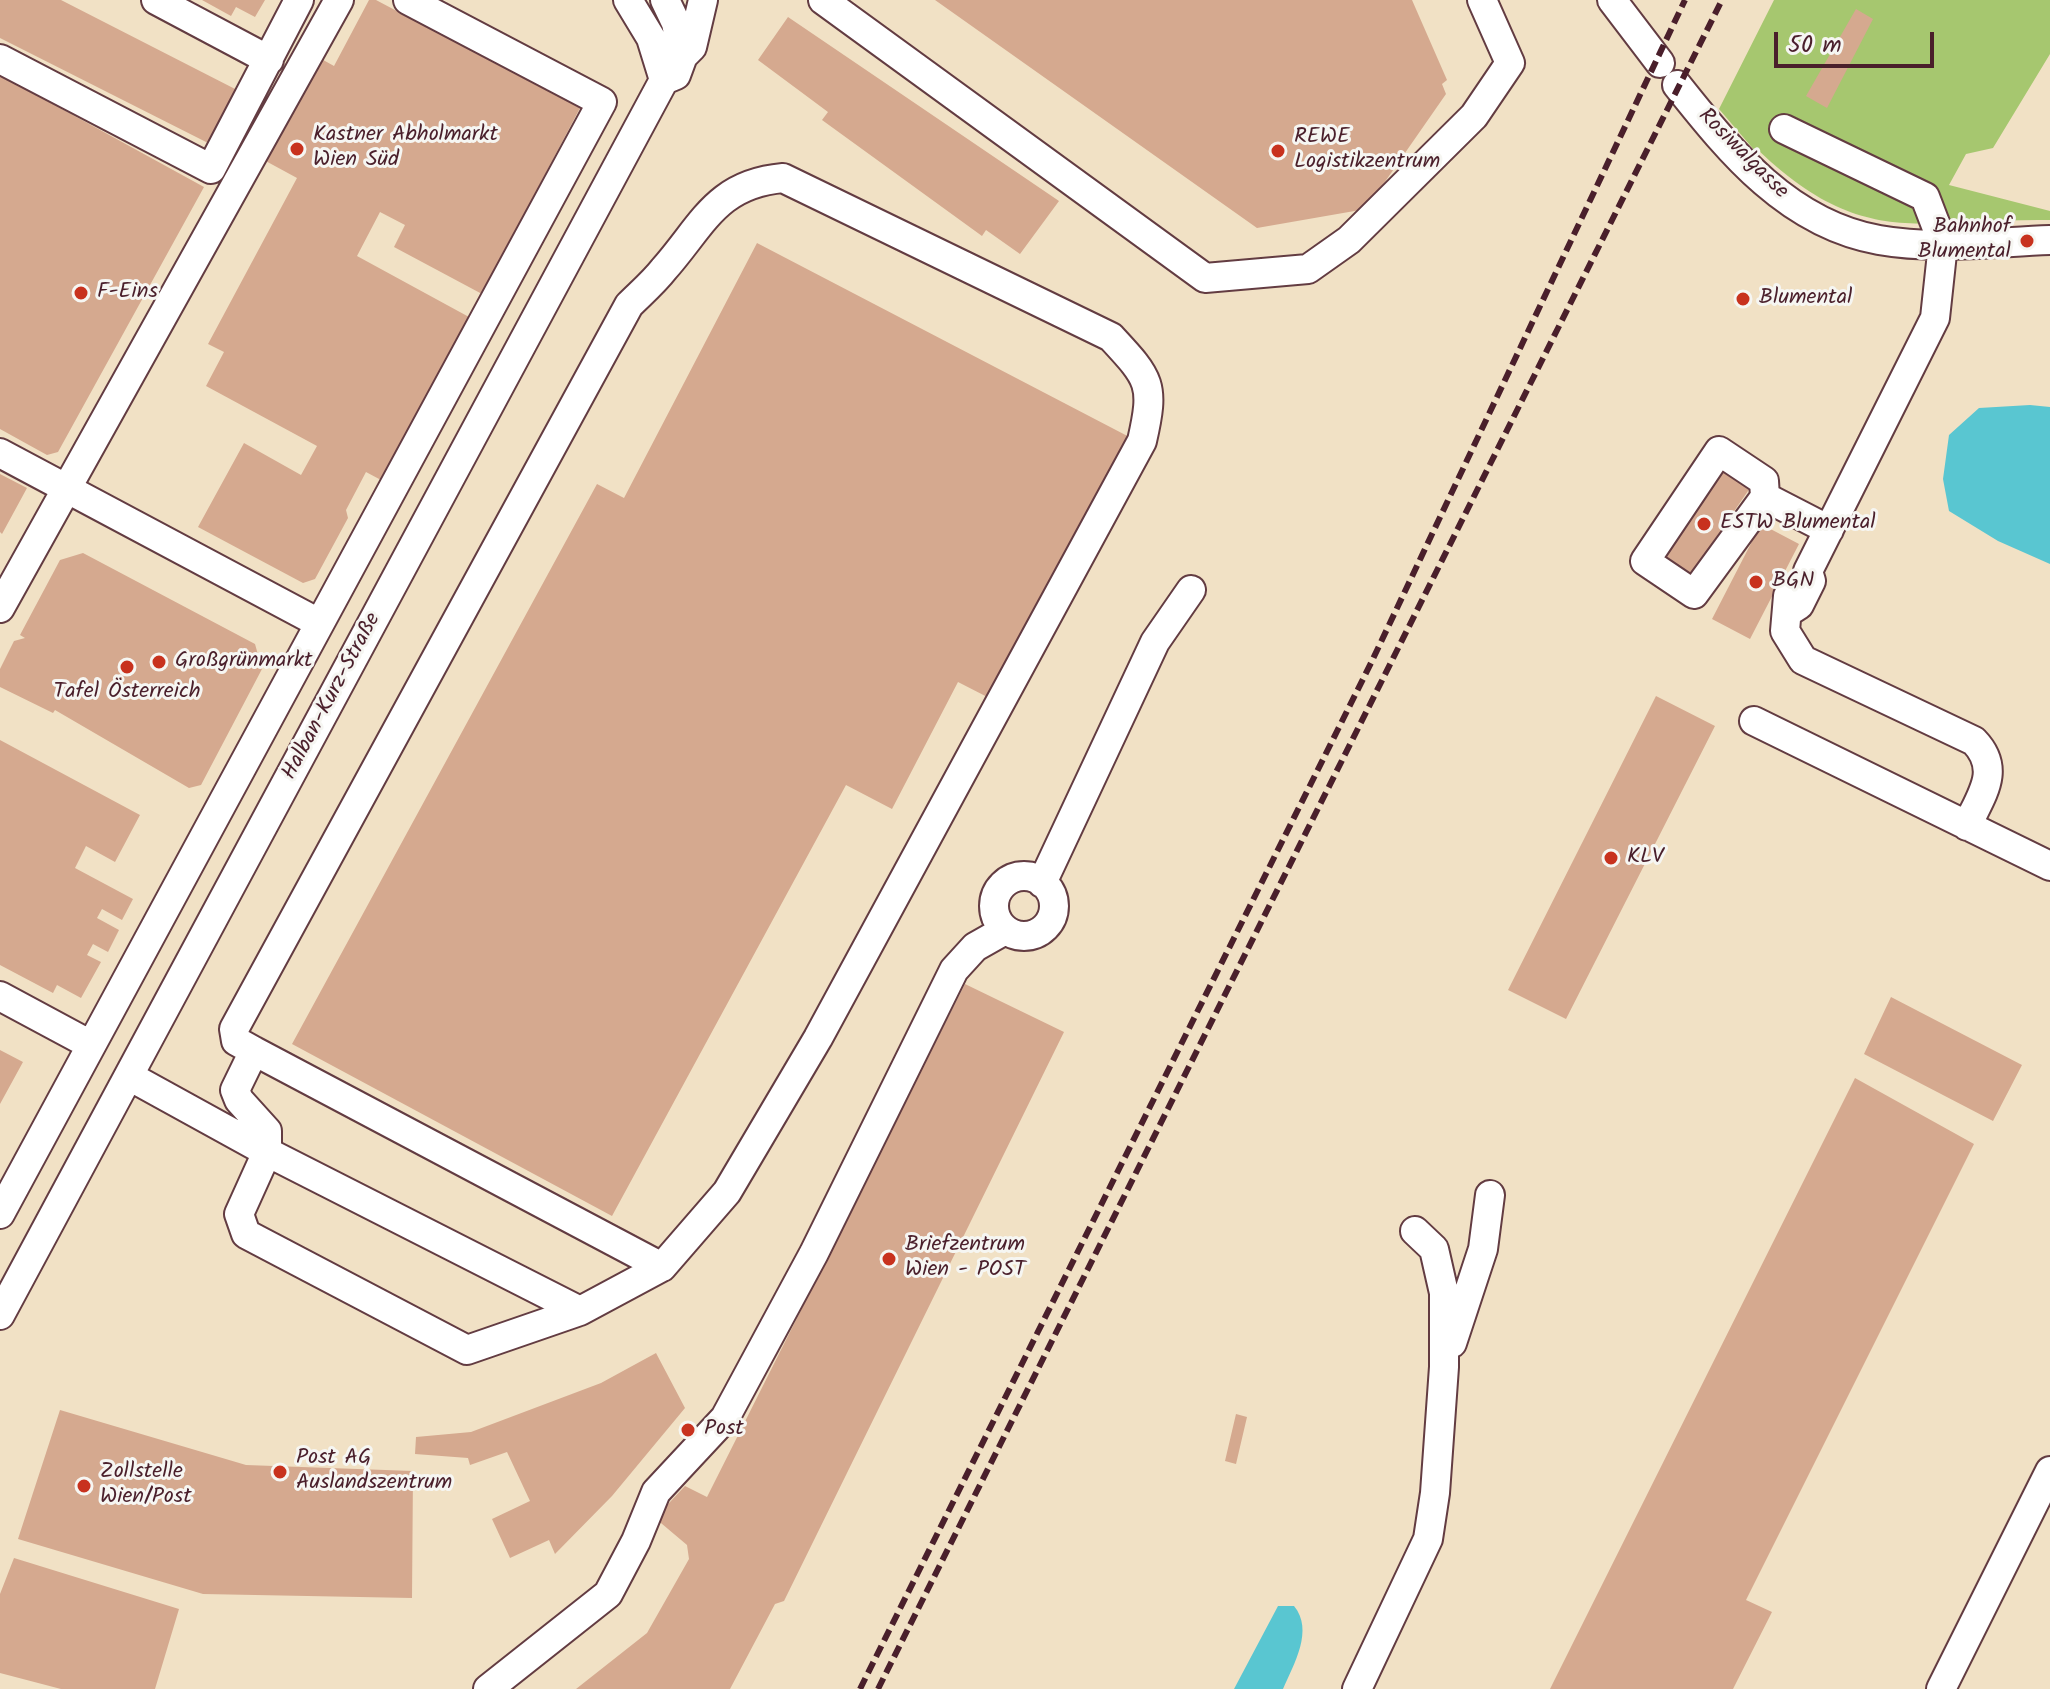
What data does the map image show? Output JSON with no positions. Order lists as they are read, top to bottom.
{
  "streets": {
    "street": ["Rosiwalgasse", "Halban-Kurz-Straße"]
  },
  "places": [
    "Kastner Abholmarkt Wien Süd",
    "REWE Logistikzentrum",
    "Bahnhof Blumental",
    "F-Eins",
    "Blumental",
    "ESTW Blumental",
    "BGN",
    "Großgrünmarkt",
    "Tafel Österreich",
    "KLV",
    "Briefzentrum Wien - POST",
    "Post",
    "Post AG Auslandszentrum",
    "Zollstelle Wien/Post"
  ],
  "scale_bar": "50 m"
}
